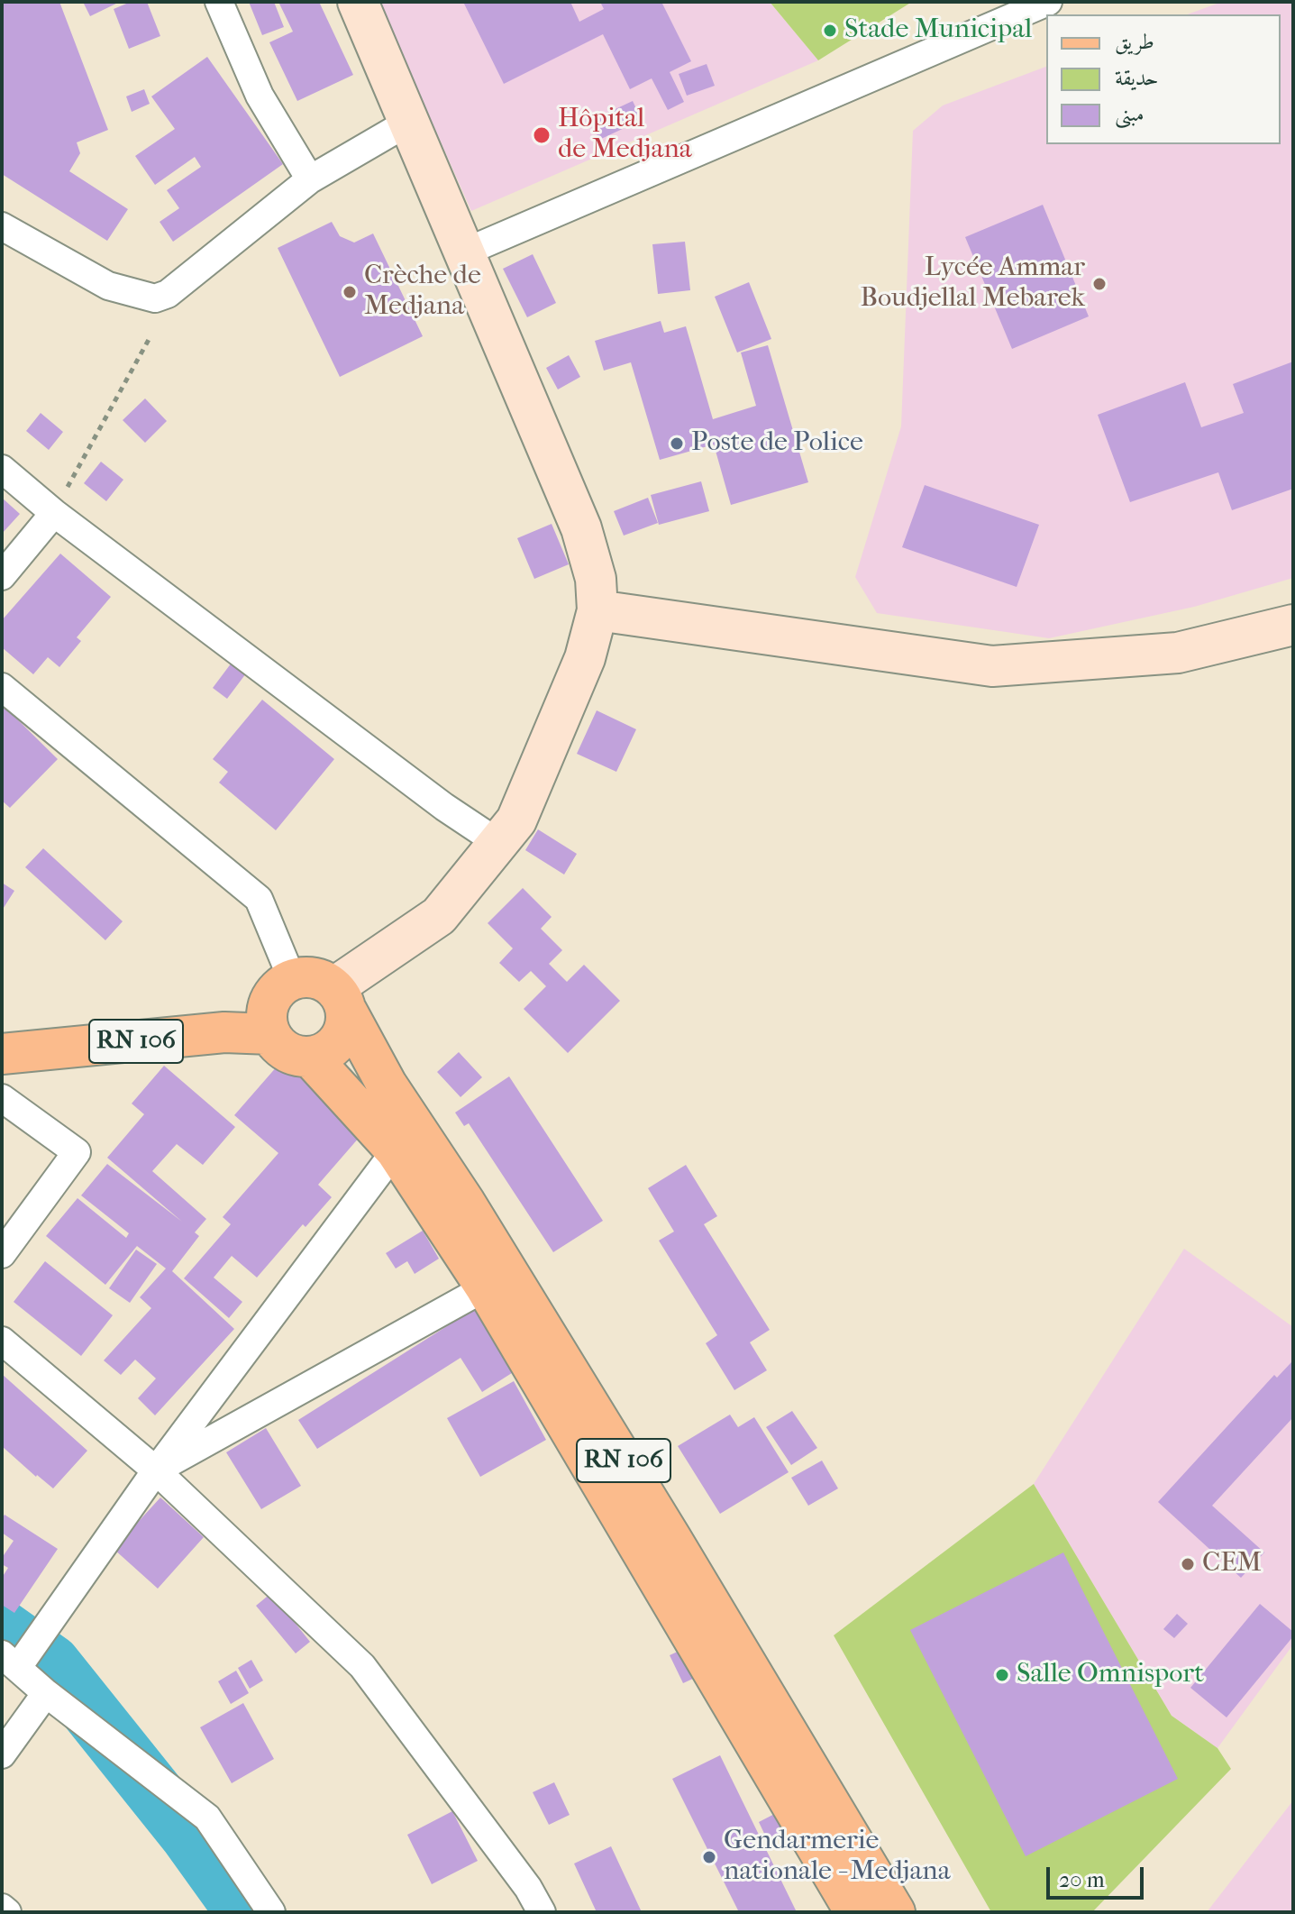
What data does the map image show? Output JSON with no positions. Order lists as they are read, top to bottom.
{
  "streets": {
    "main road": ["RN 106"]
  },
  "places": [
    "Stade Municipal",
    "Hôpital de Medjana",
    "Lycée Ammar Boudjellal Mebarek",
    "Crèche de Medjana",
    "Poste de Police",
    "CEM",
    "Salle Omnisport",
    "Gendarmerie nationale - Medjana"
  ],
  "legend": ["طريق", "حديقة", "مبنى"],
  "scale_bar": "20 m"
}
